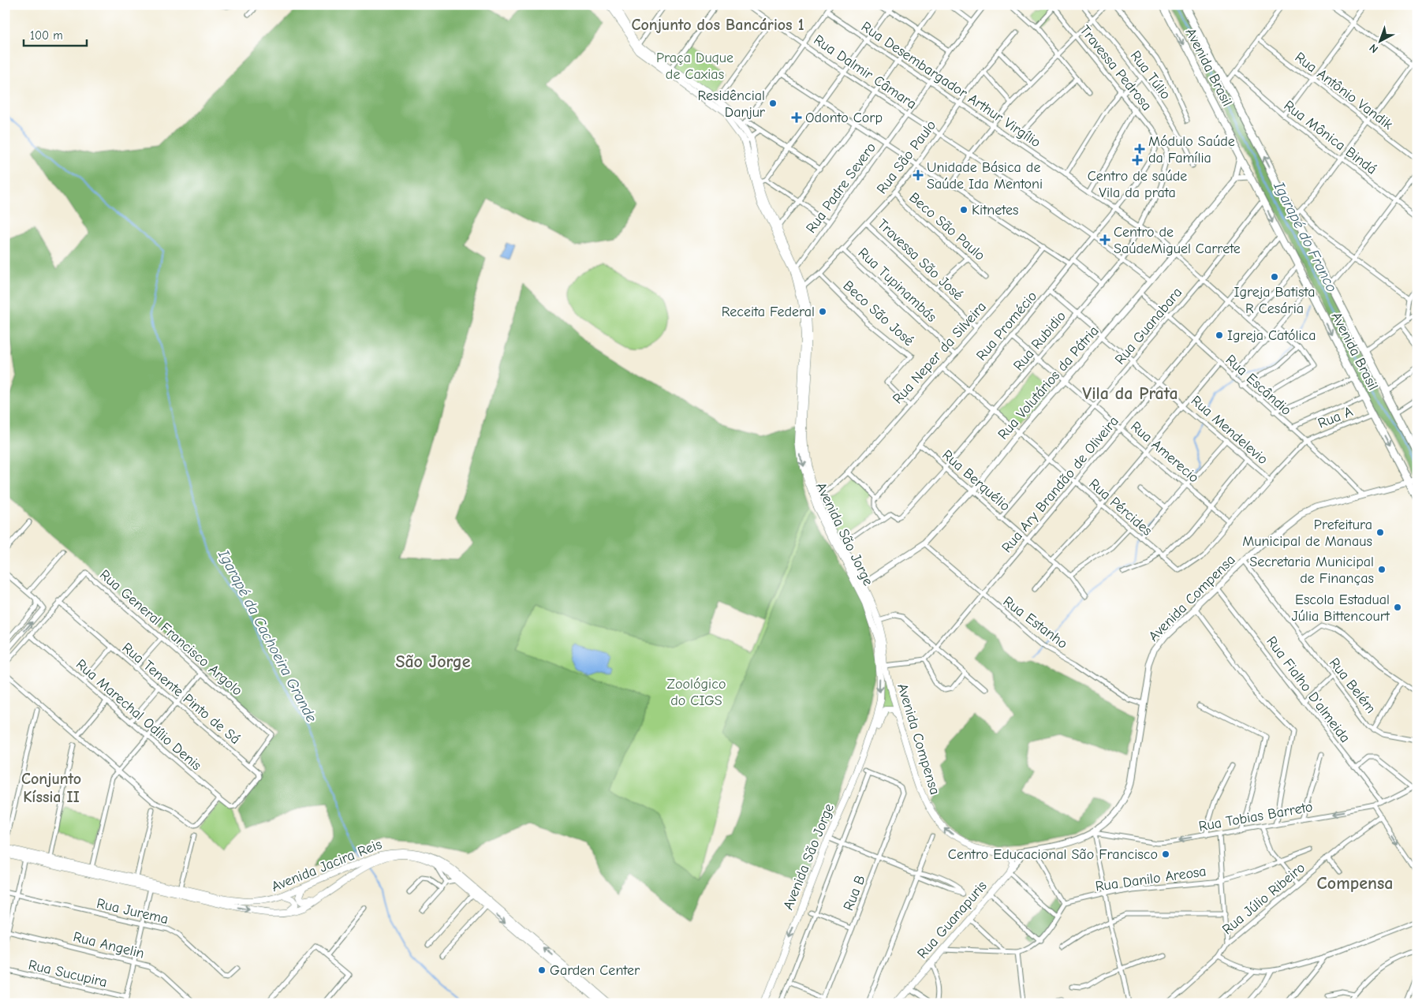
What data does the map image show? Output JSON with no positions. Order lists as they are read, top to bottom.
{
  "streets": {
    "highway": ["Avenida Brasil"],
    "main road": [
      "Avenida São Jorge",
      "Avenida Compensa",
      "Avenida Jacira Reis",
      "Rua Guanapuris"
    ],
    "street": [
      "Travessa Pedrosa",
      "Rua Dalmir Câmara",
      "Rua Túlio",
      "Rua Desembargador Arthur Virgílio",
      "Rua Antônio Vandik",
      "Rua Mônica Bindá",
      "Rua São Paulo",
      "Rua Padre Severo",
      "Beco São Paulo",
      "Travessa São José",
      "Rua Tupinambás",
      "Beco São José",
      "Rua Promécio",
      "Rua Guanabara",
      "Rua Rubidio",
      "Rua Neper da Silveira",
      "Rua Volutários da Pátria",
      "Rua Escândio",
      "Rua A",
      "Rua Mendelevio",
      "Rua Amerecio",
      "Rua Berquélio",
      "Rua Ary Brandão de Oliveira",
      "Rua Pércides",
      "Rua Estanho",
      "Rua General Francisco Argolo",
      "Rua Belém",
      "Rua Fialho D'almeida",
      "Rua Tenente Pinto de Sá",
      "Rua Marechal Odílio Denis",
      "Rua Tobias Barreto",
      "Rua Danilo Areosa",
      "Rua B",
      "Rua Júlio Ribeiro",
      "Rua Jurema",
      "Rua Angelin",
      "Rua Sucupira"
    ]
  },
  "crossings": [
    ["Avenida Brasil", "Rua Guanabara"],
    ["Avenida Brasil", "Rua Volutários da Pátria"],
    ["Avenida Brasil", "Rua A"],
    ["Avenida Brasil", "Rua Ary Brandão de Oliveira"],
    ["Avenida Brasil", "Avenida Compensa"],
    ["Travessa Pedrosa", "Rua Promécio"],
    ["Travessa Pedrosa", "Rua Rubidio"],
    ["Rua Dalmir Câmara", "Rua São Paulo"],
    ["Rua Dalmir Câmara", "Rua Padre Severo"],
    ["Rua Dalmir Câmara", "Rua Promécio"],
    ["Rua Dalmir Câmara", "Rua Rubidio"],
    ["Rua Dalmir Câmara", "Rua Volutários da Pátria"],
    ["Rua Desembargador Arthur Virgílio", "Rua São Paulo"],
    ["Rua Desembargador Arthur Virgílio", "Rua Padre Severo"],
    ["Rua Desembargador Arthur Virgílio", "Rua Promécio"],
    ["Rua Desembargador Arthur Virgílio", "Rua Guanabara"],
    ["Rua Desembargador Arthur Virgílio", "Rua Rubidio"],
    ["Rua Desembargador Arthur Virgílio", "Rua Volutários da Pátria"],
    ["Rua Desembargador Arthur Virgílio", "Rua Ary Brandão de Oliveira"],
    ["Rua São Paulo", "Beco São Paulo"],
    ["Rua São Paulo", "Travessa São José"],
    ["Rua São Paulo", "Rua Tupinambás"],
    ["Rua São Paulo", "Beco São José"],
    ["Rua São Paulo", "Avenida São Jorge"],
    ["Rua Padre Severo", "Avenida São Jorge"],
    ["Travessa São José", "Rua Neper da Silveira"],
    ["Rua Tupinambás", "Rua Neper da Silveira"],
    ["Beco São José", "Rua Neper da Silveira"],
    ["Rua Promécio", "Rua Rubidio"],
    ["Rua Promécio", "Rua Mendelevio"],
    ["Rua Promécio", "Rua Amerecio"],
    ["Rua Promécio", "Rua Berquélio"],
    ["Rua Promécio", "Rua Pércides"],
    ["Rua Guanabara", "Rua Escândio"],
    ["Rua Guanabara", "Rua Mendelevio"],
    ["Rua Guanabara", "Rua Amerecio"],
    ["Rua Guanabara", "Rua Berquélio"],
    ["Rua Guanabara", "Rua Pércides"],
    ["Rua Rubidio", "Rua Mendelevio"],
    ["Rua Rubidio", "Rua Amerecio"],
    ["Rua Rubidio", "Rua Berquélio"],
    ["Rua Rubidio", "Rua Pércides"],
    ["Rua Neper da Silveira", "Rua Pércides"],
    ["Rua Neper da Silveira", "Avenida São Jorge"],
    ["Rua Volutários da Pátria", "Rua Escândio"],
    ["Rua Volutários da Pátria", "Rua Mendelevio"],
    ["Rua Volutários da Pátria", "Rua Amerecio"],
    ["Rua Volutários da Pátria", "Rua Berquélio"],
    ["Rua Volutários da Pátria", "Rua Pércides"],
    ["Rua Volutários da Pátria", "Avenida São Jorge"],
    ["Rua Volutários da Pátria", "Rua Estanho"],
    ["Rua Escândio", "Rua A"],
    ["Rua Escândio", "Rua Ary Brandão de Oliveira"],
    ["Rua Escândio", "Avenida Compensa"],
    ["Rua Mendelevio", "Rua Ary Brandão de Oliveira"],
    ["Rua Amerecio", "Rua Ary Brandão de Oliveira"],
    ["Rua Amerecio", "Rua Pércides"],
    ["Rua Berquélio", "Rua Ary Brandão de Oliveira"],
    ["Rua Ary Brandão de Oliveira", "Rua Pércides"],
    ["Rua Ary Brandão de Oliveira", "Rua Estanho"],
    ["Avenida São Jorge", "Avenida Compensa"],
    ["Avenida Compensa", "Rua Estanho"],
    ["Avenida Compensa", "Rua Belém"],
    ["Avenida Compensa", "Rua Fialho D'almeida"],
    ["Avenida Compensa", "Rua Tobias Barreto"],
    ["Avenida Compensa", "Rua Guanapuris"],
    ["Rua General Francisco Argolo", "Rua Tenente Pinto de Sá"],
    ["Rua General Francisco Argolo", "Rua Marechal Odílio Denis"],
    ["Rua Fialho D'almeida", "Rua Tobias Barreto"],
    ["Rua Tenente Pinto de Sá", "Rua Marechal Odílio Denis"]
  ],
  "one_way": ["Rua Tobias Barreto"],
  "districts": [
    "Conjunto dos Bancários 1",
    "Vila da Prata",
    "São Jorge",
    "Conjunto Kíssia II",
    "Compensa"
  ],
  "water": ["Igarapé do Franco", "Igarapé da Cachoeira Grande"],
  "parks": ["Praça Duque de Caxias", "Zoológico do CIGS"],
  "places": {
    "other": [
      "Residêncial Danjur",
      "Kitnetes",
      "Igreja Batista R Cesária",
      "Receita Federal",
      "Igreja Católica",
      "Prefeitura Municipal de Manaus",
      "Secretaria Municipal de Finanças",
      "Escola Estadual Júlia Bittencourt",
      "Centro Educacional São Francisco",
      "Garden Center"
    ],
    "health": [
      "Odonto Corp",
      "Módulo Saúde da Família",
      "Centro de saúde Vila da prata",
      "Unidade Básica de Saúde Ida Mentoni",
      "Centro de SaúdeMiguel Carrete"
    ]
  },
  "scale_bar": "100 m",
  "north": "bottom left"
}
